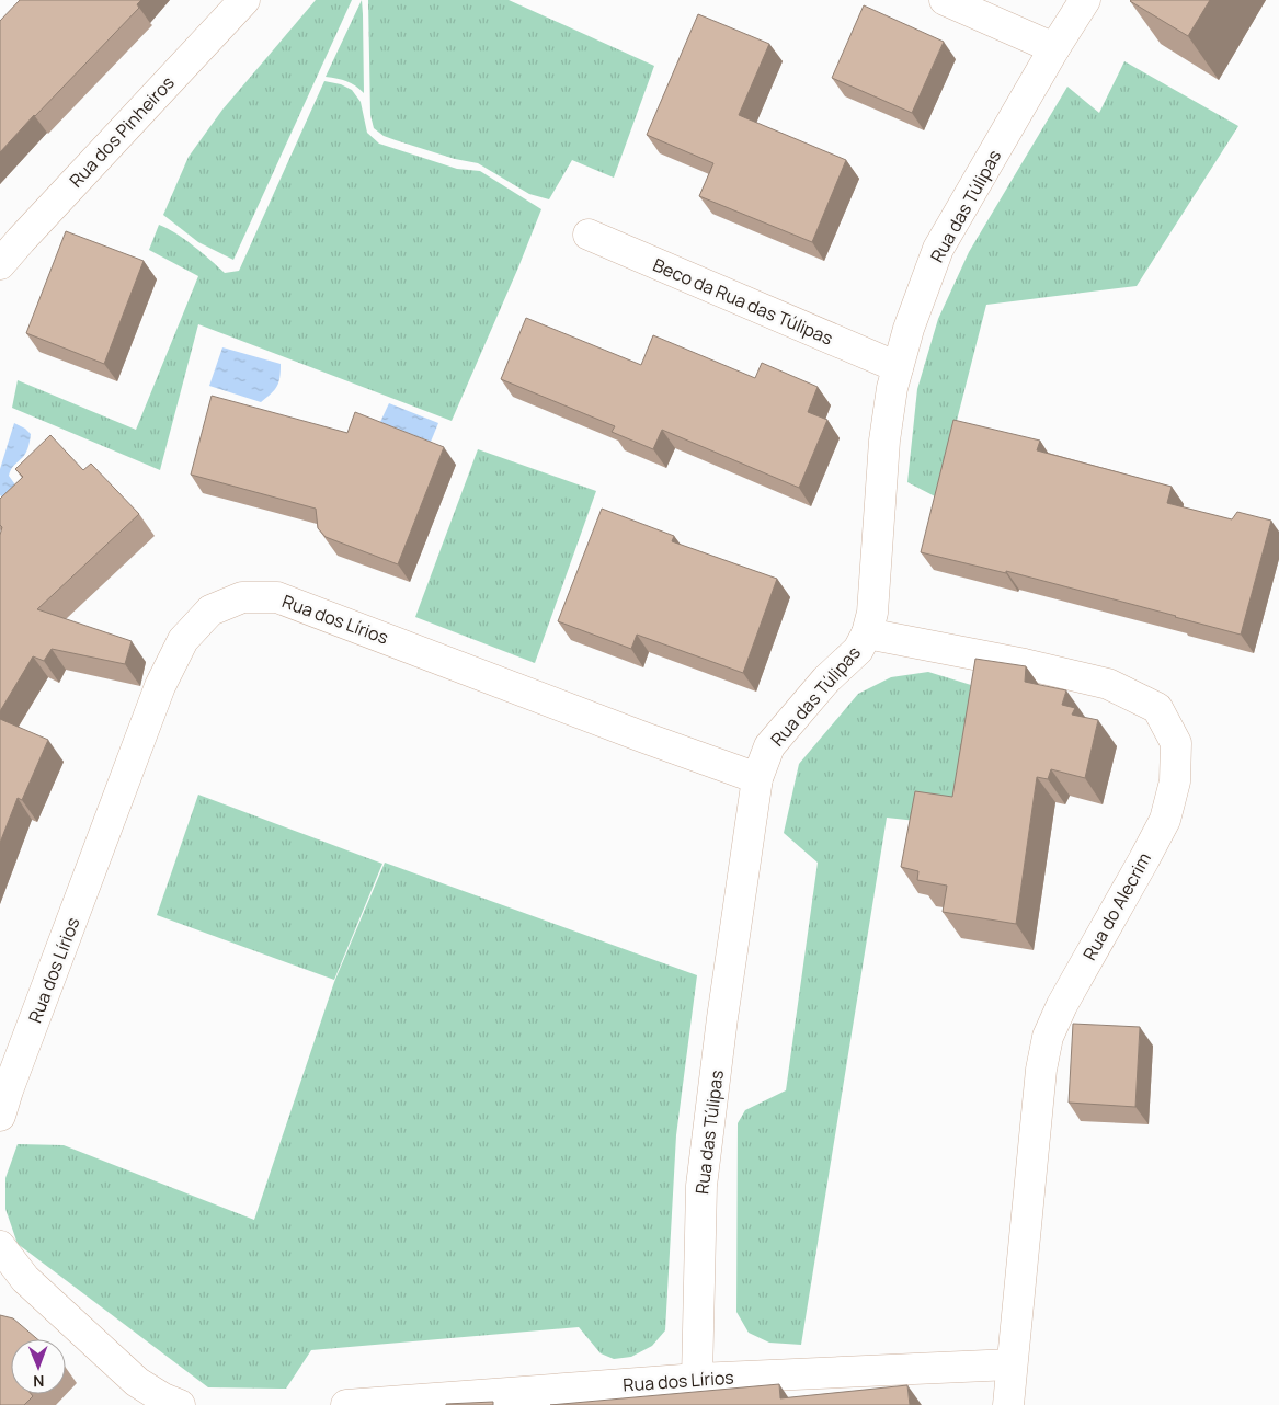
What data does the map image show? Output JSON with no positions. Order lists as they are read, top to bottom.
{
  "streets": {
    "street": [
      "Rua dos Pinheiros",
      "Rua das Túlipas",
      "Beco da Rua das Túlipas",
      "Rua dos Lírios",
      "Rua do Alecrim"
    ]
  },
  "crossings": [
    ["Rua das Túlipas", "Beco da Rua das Túlipas"],
    ["Rua das Túlipas", "Rua dos Lírios"],
    ["Rua das Túlipas", "Rua do Alecrim"],
    ["Rua dos Lírios", "Rua do Alecrim"]
  ],
  "north": "bottom"
}
